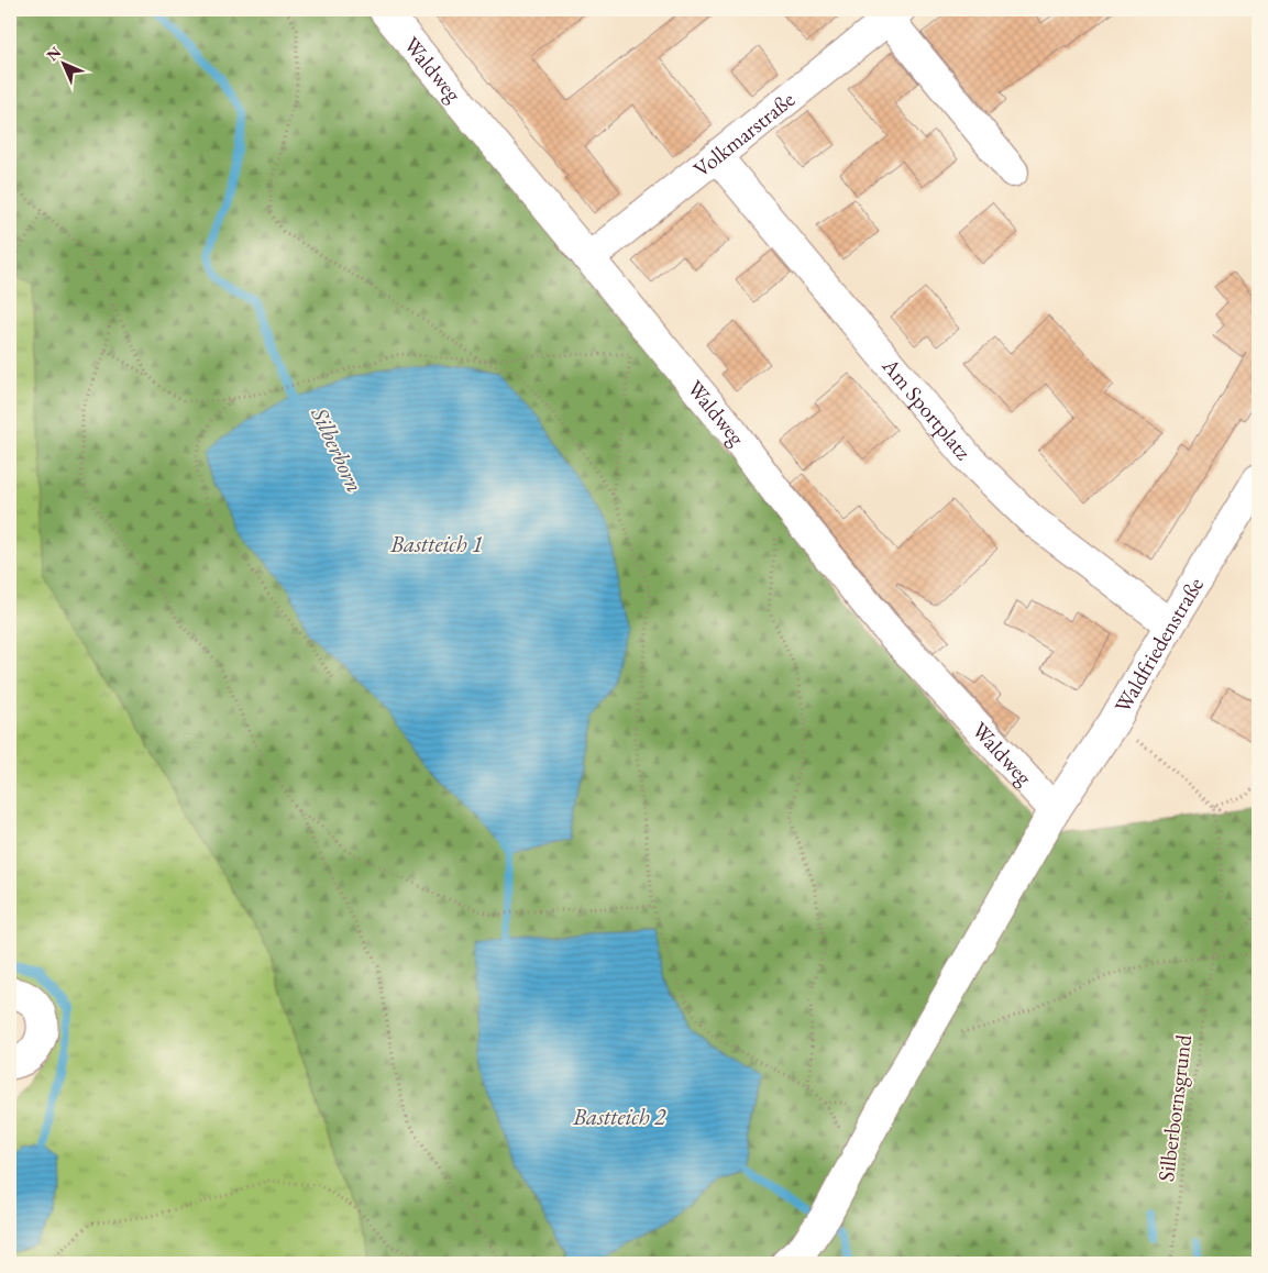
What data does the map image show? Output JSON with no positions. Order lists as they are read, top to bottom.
{
  "streets": {
    "street": [
      "Waldweg",
      "Volkmarstraße",
      "Am Sportplatz",
      "Waldfriedenstraße"
    ],
    "path": ["Silberbornsgrund"]
  },
  "crossings": [
    ["Waldweg", "Volkmarstraße"],
    ["Waldweg", "Waldfriedenstraße"],
    ["Volkmarstraße", "Am Sportplatz"],
    ["Am Sportplatz", "Waldfriedenstraße"]
  ],
  "water": ["Silberborn", "Bastteich 1", "Bastteich 2"],
  "north": "top left"
}
